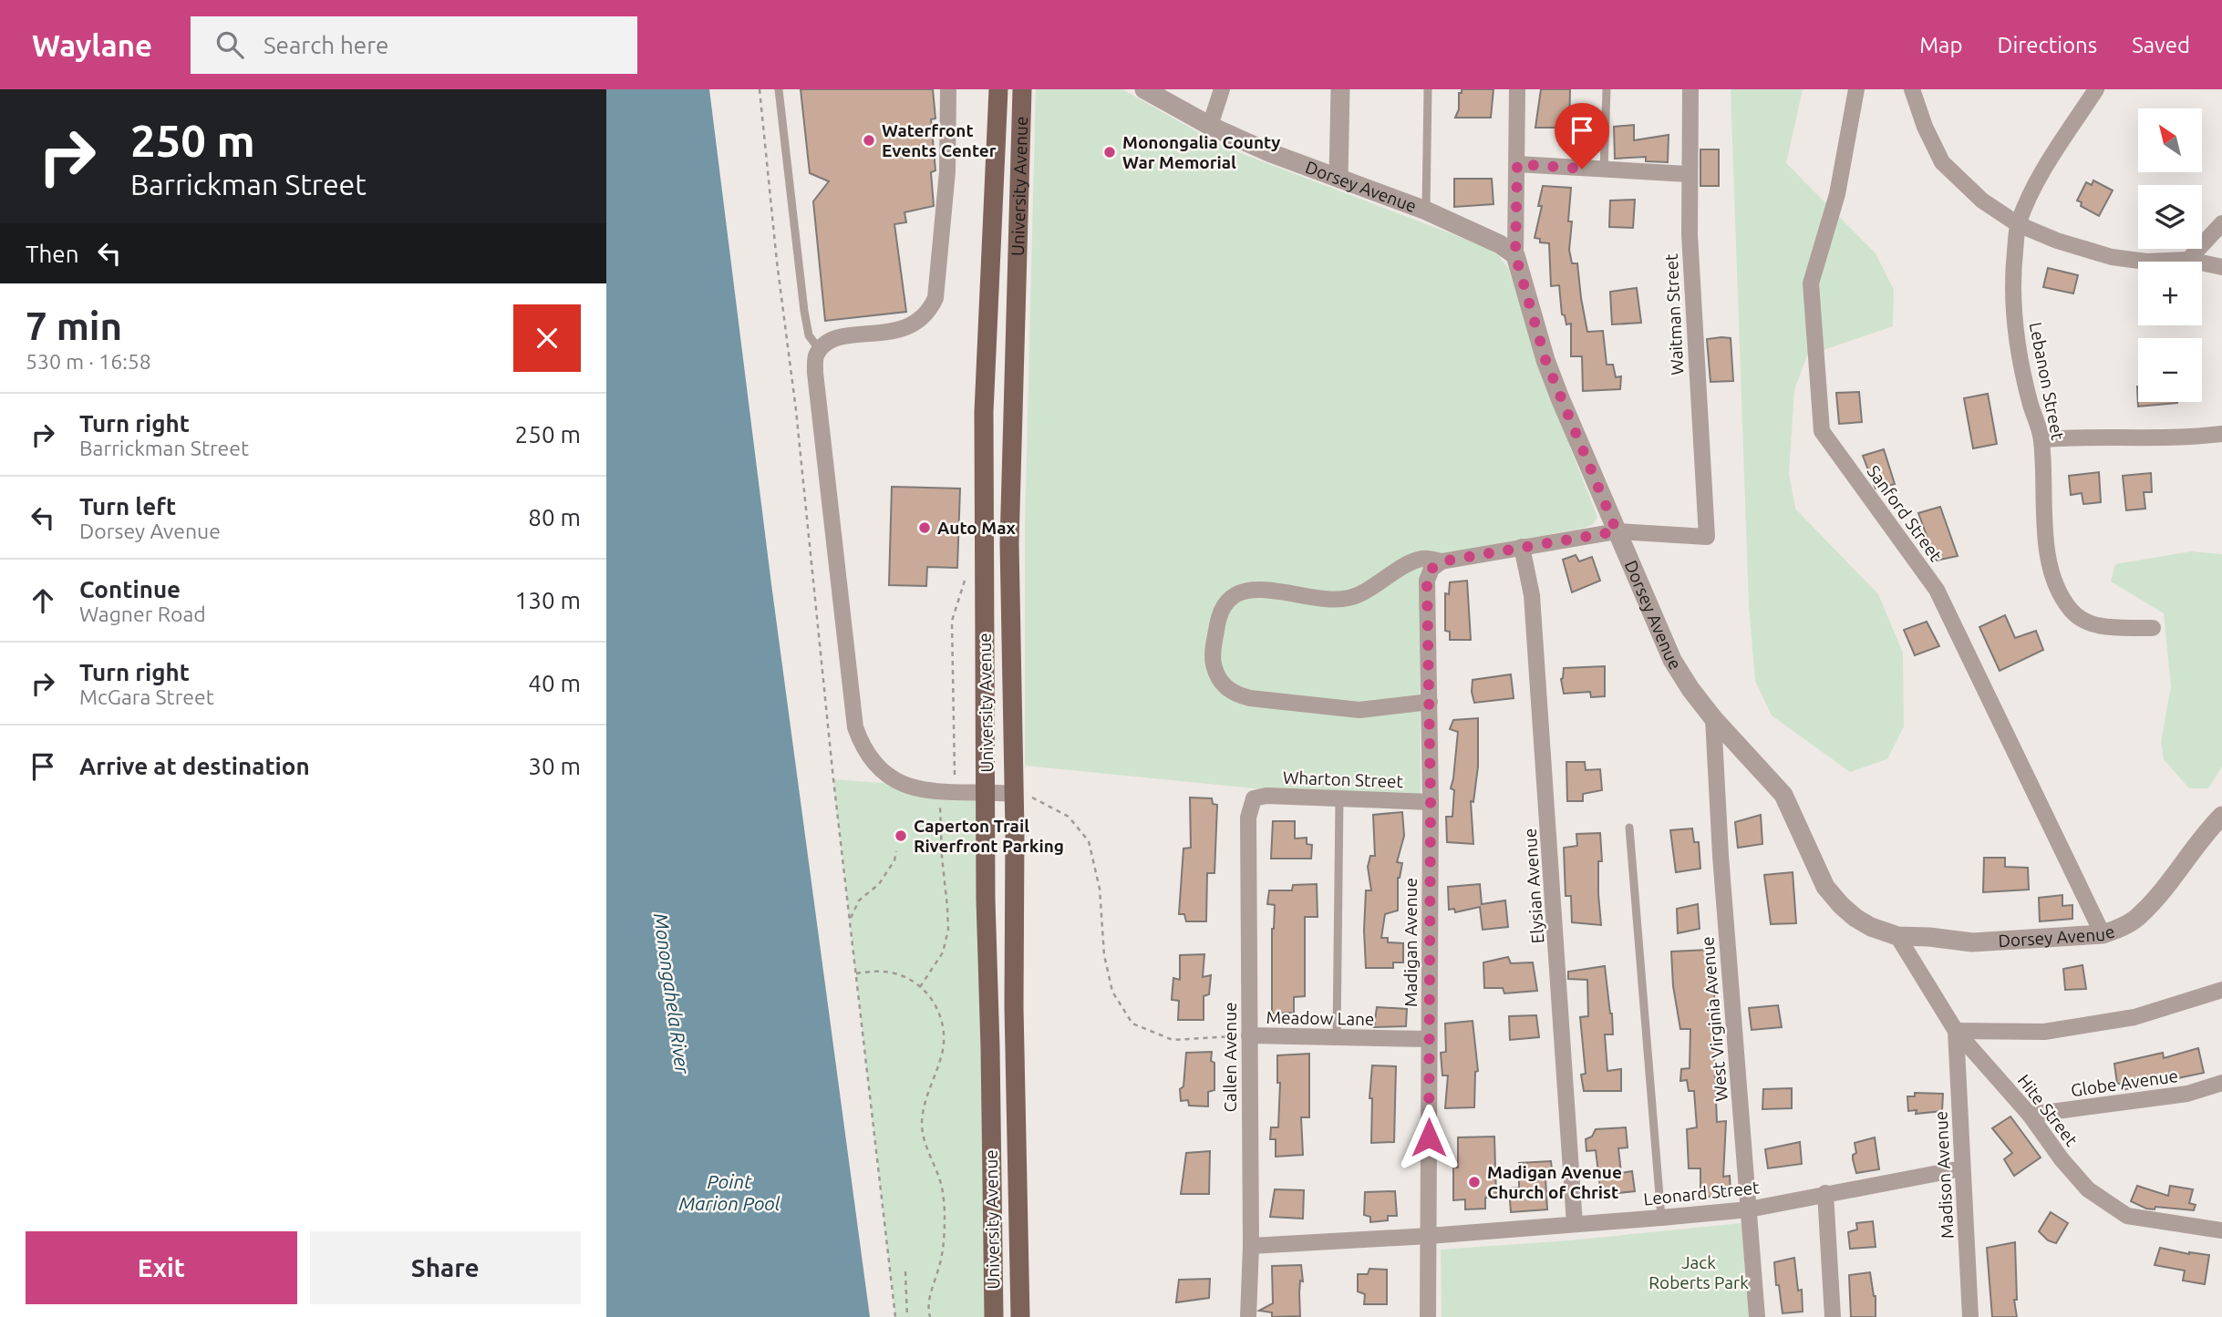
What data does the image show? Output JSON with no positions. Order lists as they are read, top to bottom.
{
  "streets": {
    "main road": ["University Avenue"],
    "street": [
      "Dorsey Avenue",
      "Waitman Street",
      "Lebanon Street",
      "Sanford Street",
      "Wharton Street",
      "Elysian Avenue",
      "Madigan Avenue",
      "Meadow Lane",
      "West Virginia Avenue",
      "Callen Avenue",
      "Globe Avenue",
      "Hite Street",
      "Madison Avenue",
      "Leonard Street"
    ]
  },
  "crossings": [
    ["Dorsey Avenue", "Waitman Street"],
    ["Dorsey Avenue", "Sanford Street"],
    ["Dorsey Avenue", "West Virginia Avenue"],
    ["Dorsey Avenue", "Hite Street"],
    ["Wharton Street", "Madigan Avenue"],
    ["Wharton Street", "Callen Avenue"],
    ["Elysian Avenue", "Leonard Street"],
    ["Madigan Avenue", "Meadow Lane"],
    ["Madigan Avenue", "Leonard Street"],
    ["Meadow Lane", "Callen Avenue"],
    ["West Virginia Avenue", "Leonard Street"],
    ["Callen Avenue", "Leonard Street"],
    ["Globe Avenue", "Hite Street"],
    ["Hite Street", "Madison Avenue"],
    ["Madison Avenue", "Leonard Street"]
  ],
  "water": ["Monongahela River", "Point Marion Pool"],
  "parks": ["Jack Roberts Park"],
  "places": [
    "Waterfront Events Center",
    "Monongalia County War Memorial",
    "Auto Max",
    "Caperton Trail Riverfront Parking",
    "Madigan Avenue Church of Christ"
  ],
  "north": "top left",
  "page": {
    "header": "Waylane",
    "search": "Search here",
    "nav": ["Map", "Directions", "Saved"],
    "turn": ["250 m", "Barrickman Street"],
    "map_buttons": ["+", "−"],
    "then": "Then",
    "heading": ["7 min", "530 m · 16:58"],
    "list": [
      {
        "name": "Turn right",
        "note": "Barrickman Street",
        "value": "250 m"
      },
      {
        "name": "Turn left",
        "note": "Dorsey Avenue",
        "value": "80 m"
      },
      {
        "name": "Continue",
        "note": "Wagner Road",
        "value": "130 m"
      },
      {
        "name": "Turn right",
        "note": "McGara Street",
        "value": "40 m"
      },
      {
        "name": "Arrive at destination",
        "value": "30 m"
      }
    ],
    "buttons": ["Exit", "Share"]
  }
}
